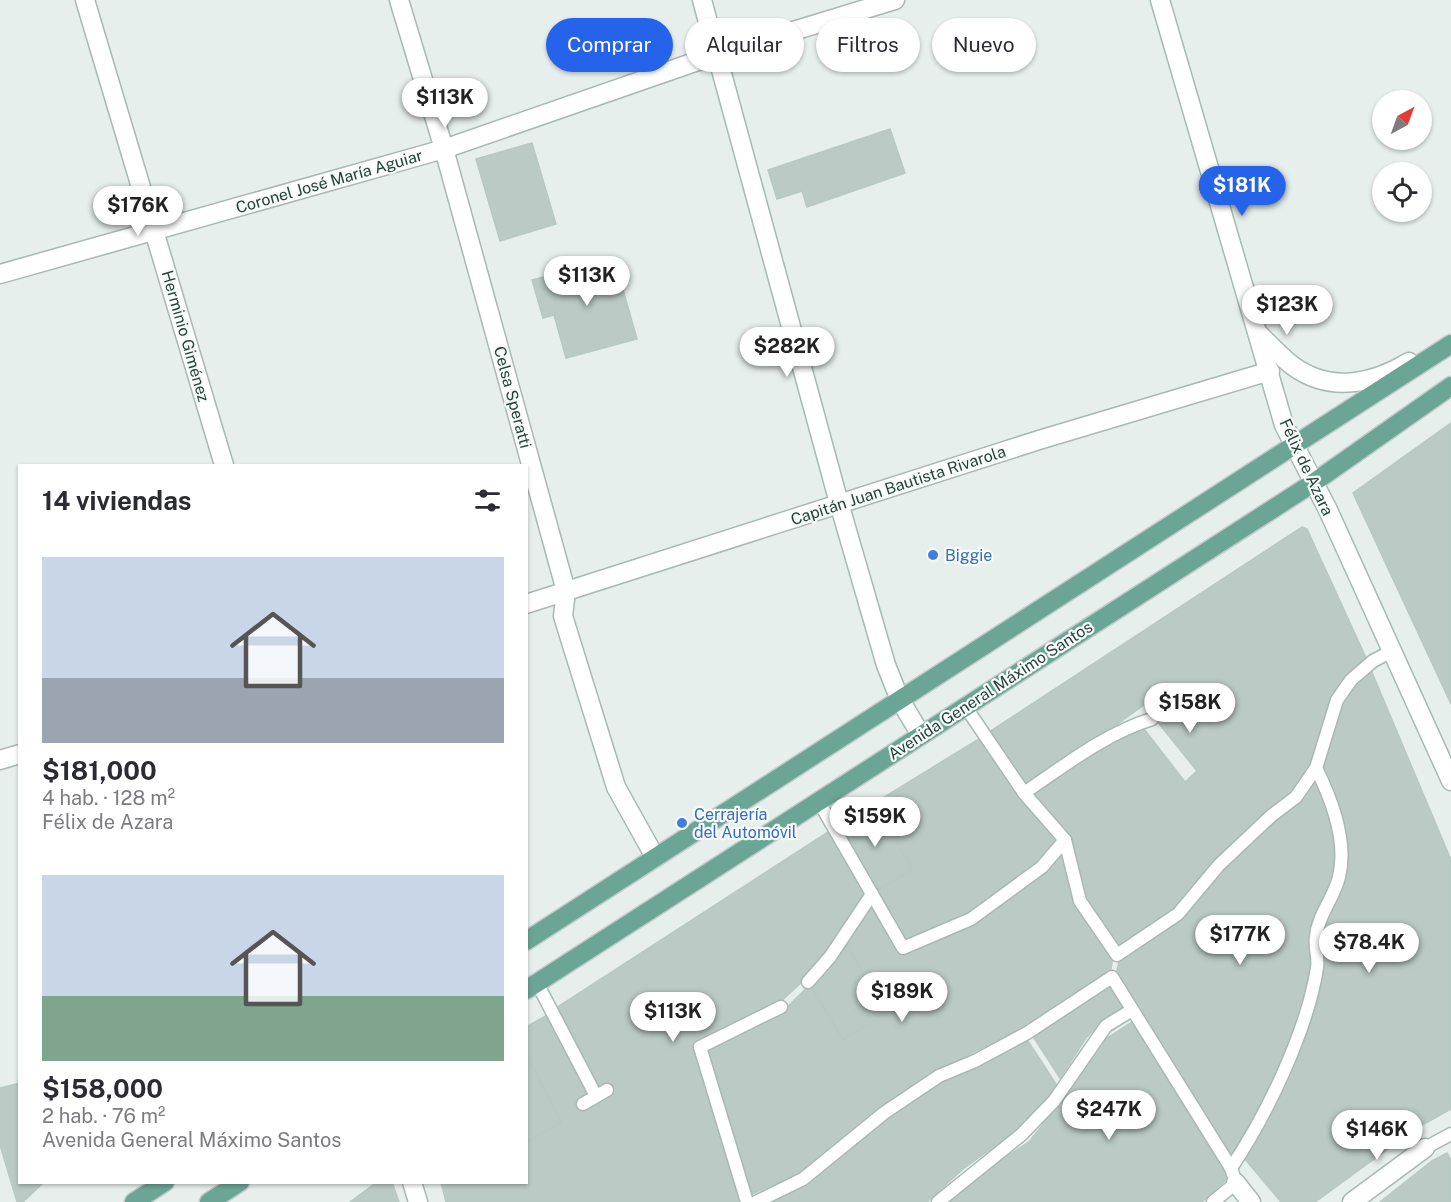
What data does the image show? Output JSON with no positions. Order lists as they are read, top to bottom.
{
  "streets": {
    "main road": ["Avenida General Máximo Santos"],
    "street": [
      "Coronel José María Aguiar",
      "Herminio Giménez",
      "Celsa Speratti",
      "Félix de Azara",
      "Capitán Juan Bautista Rivarola"
    ]
  },
  "crossings": [
    ["Coronel José María Aguiar", "Herminio Giménez"],
    ["Coronel José María Aguiar", "Celsa Speratti"],
    ["Celsa Speratti", "Capitán Juan Bautista Rivarola"],
    ["Félix de Azara", "Capitán Juan Bautista Rivarola"],
    ["Félix de Azara", "Avenida General Máximo Santos"]
  ],
  "places": ["Biggie", "Cerrajería del Automóvil"],
  "north": "top right",
  "page": {
    "chip": [
      "Comprar",
      "Alquilar",
      "Filtros",
      "Nuevo"
    ],
    "price": [
      "$113K",
      "$181K",
      "$176K",
      "$113K",
      "$123K",
      "$282K",
      "$158K",
      "$159K",
      "$177K",
      "$78.4K",
      "$189K",
      "$113K",
      "$247K",
      "$146K"
    ],
    "heading": "14 viviendas",
    "list": [
      {
        "name": "$181,000",
        "note": "4 hab. · 128 m² · Félix de Azara"
      },
      {
        "name": "$158,000",
        "note": "2 hab. · 76 m² · Avenida General Máximo Santos"
      }
    ]
  }
}
